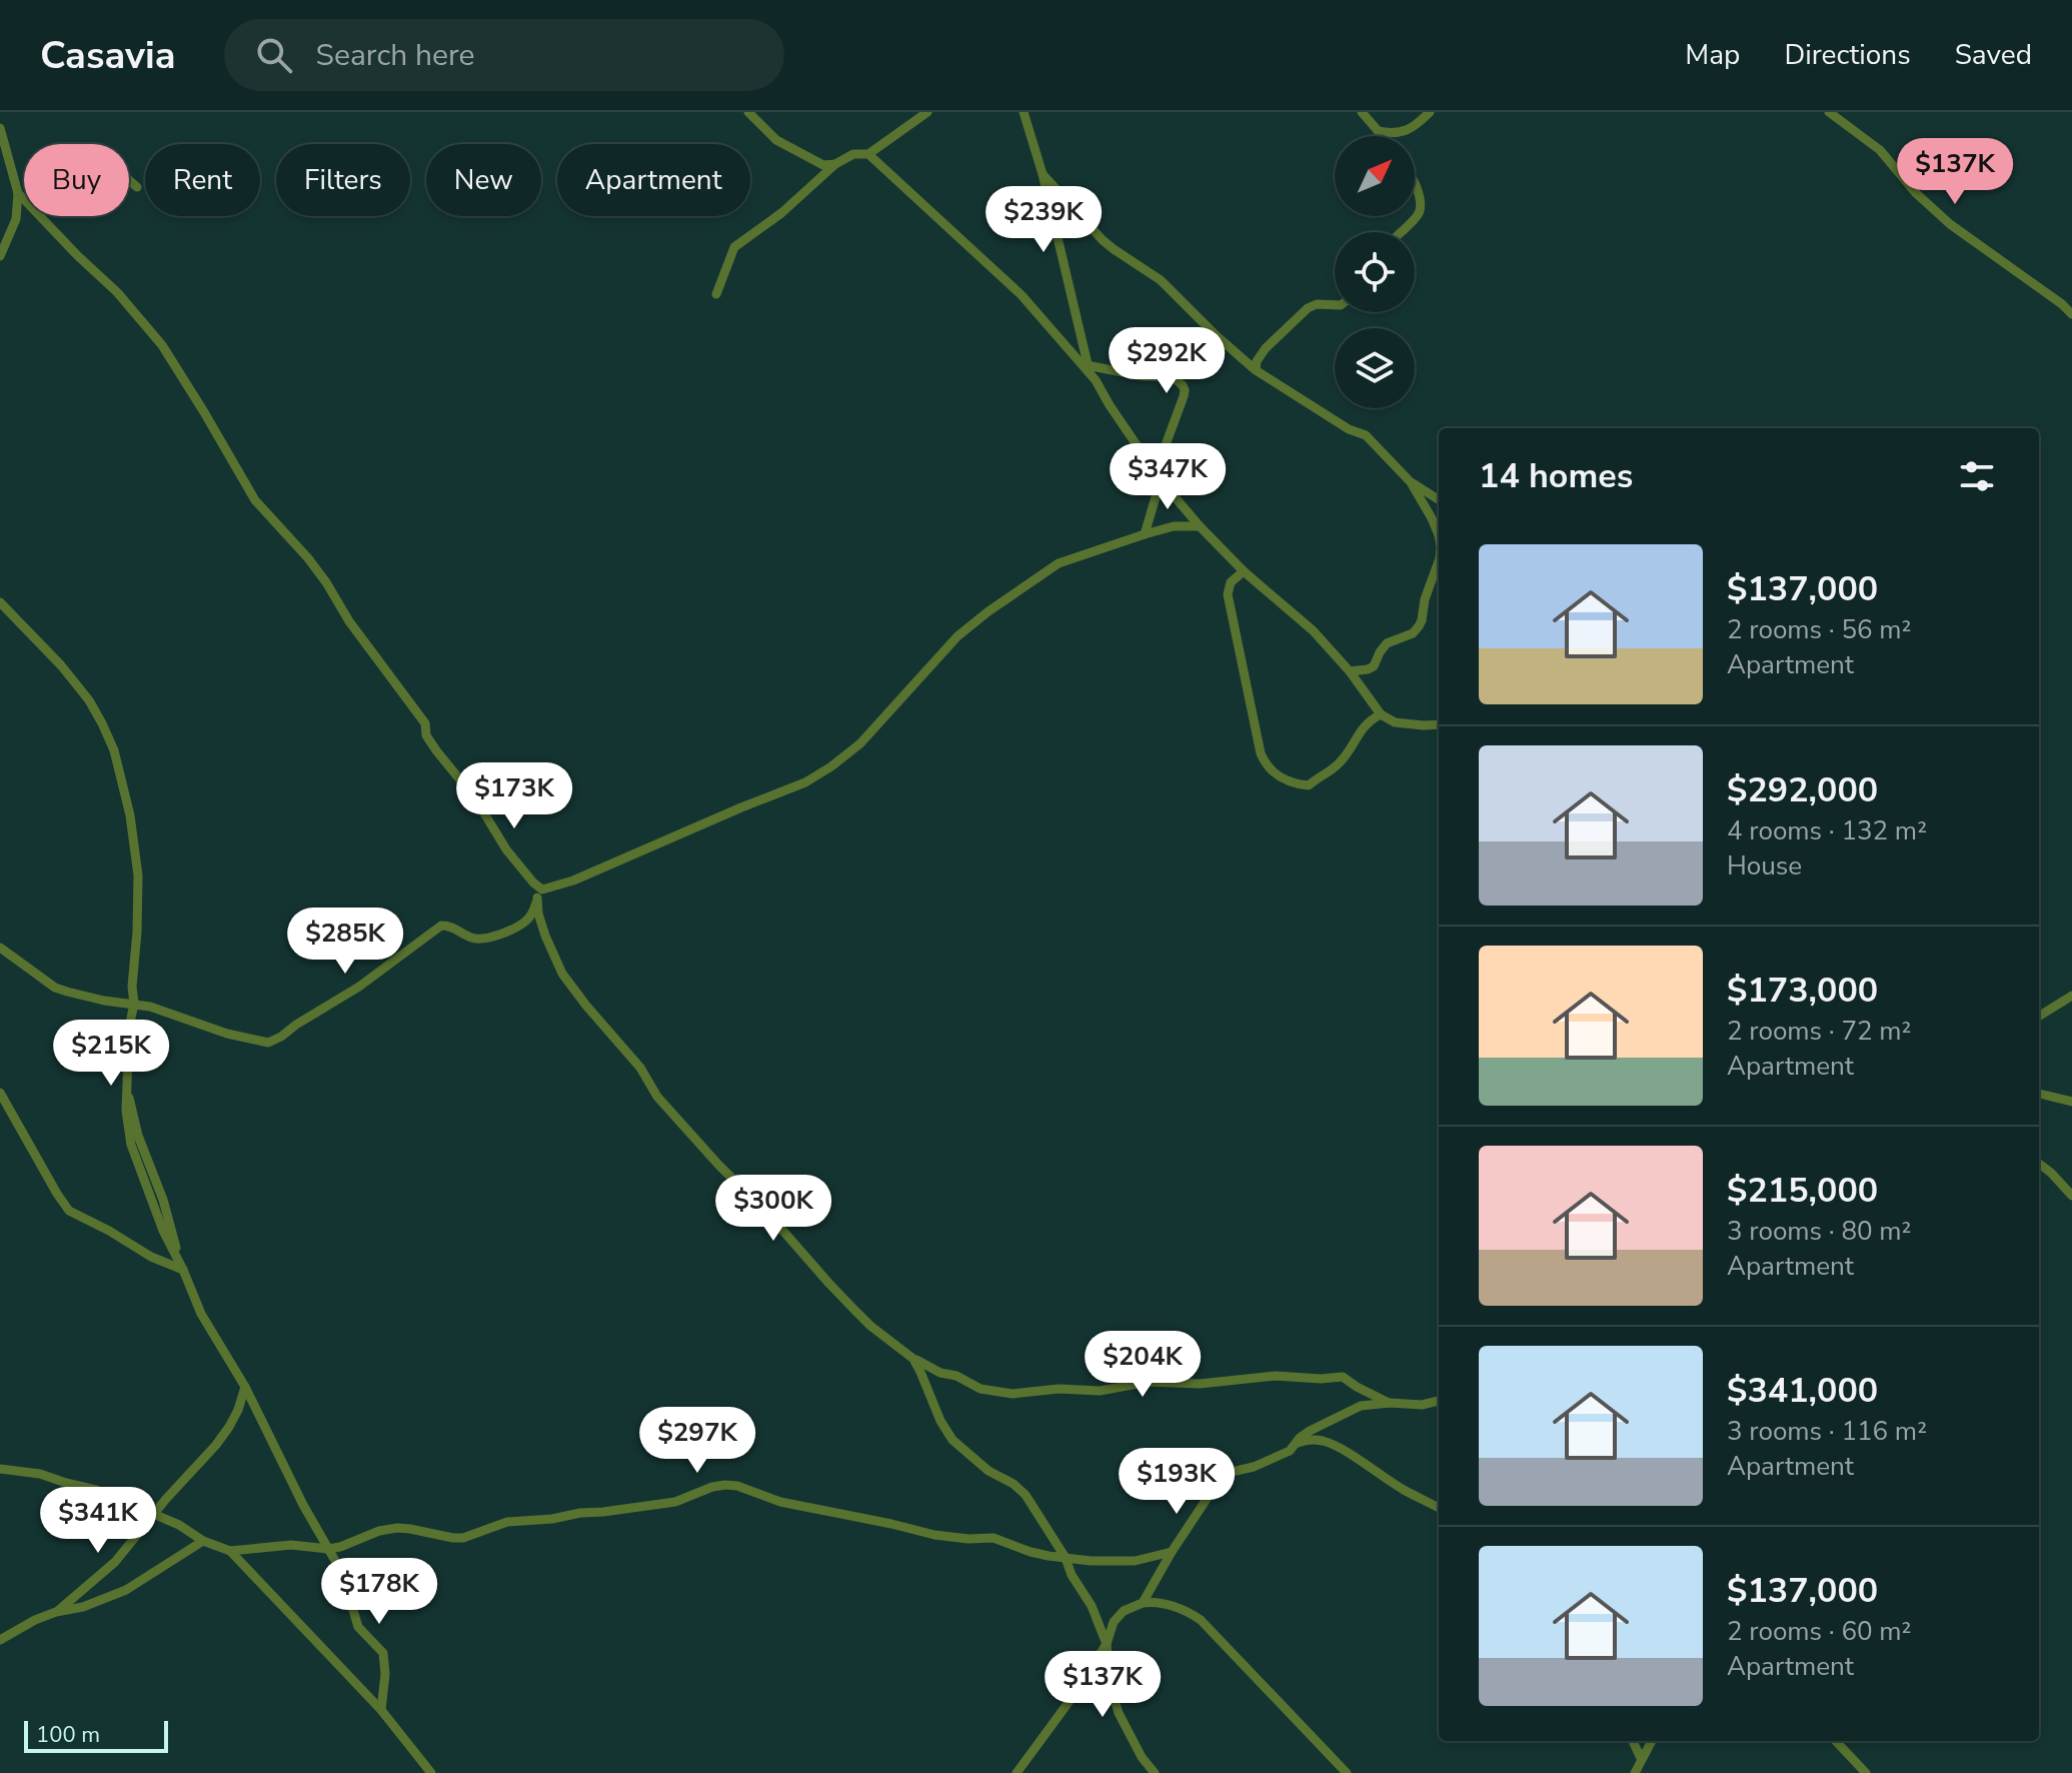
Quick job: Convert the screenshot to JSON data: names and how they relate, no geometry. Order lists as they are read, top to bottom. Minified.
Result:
{"scale_bar":"100 m","north":"top right","page":{"header":"Casavia","search":"Search here","nav":["Map","Directions","Saved"],"price":["$137K","$239K","$292K","$347K","$173K","$285K","$215K","$300K","$204K","$297K","$193K","$341K","$178K","$137K"],"chip":["Buy","Rent","Filters","New","Apartment"],"heading":"14 homes","list":[{"name":"$137,000","note":"2 rooms · 56 m² · Apartment"},{"name":"$292,000","note":"4 rooms · 132 m² · House"},{"name":"$173,000","note":"2 rooms · 72 m² · Apartment"},{"name":"$215,000","note":"3 rooms · 80 m² · Apartment"},{"name":"$341,000","note":"3 rooms · 116 m² · Apartment"},{"name":"$137,000","note":"2 rooms · 60 m² · Apartment"}],"scale":"100 m"}}
